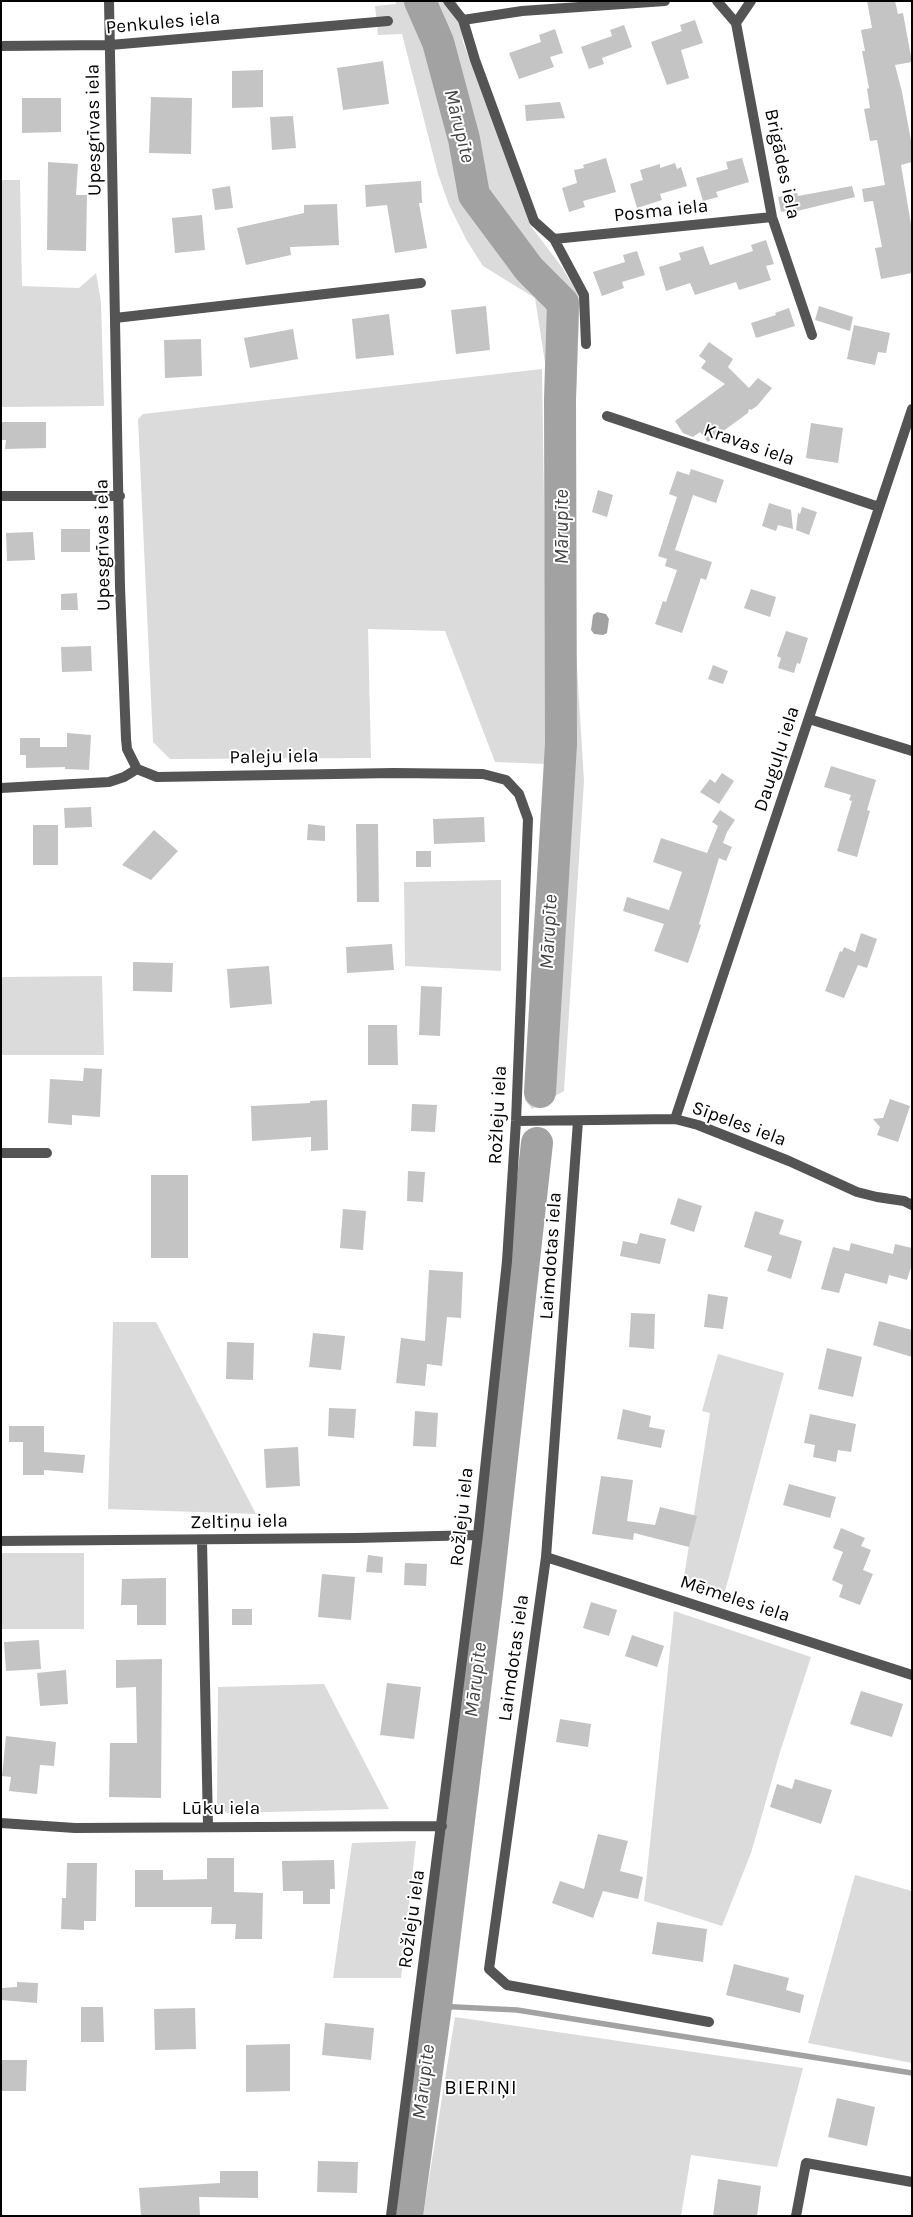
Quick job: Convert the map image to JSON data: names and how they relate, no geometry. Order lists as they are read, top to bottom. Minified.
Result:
{"streets":{"street":["Penkules iela","Upesgrīvas iela","Brigādes iela","Posma iela","Kravas iela","Paleju iela","Dauguļu iela","Rožleju iela","Sīpeles iela","Laimdotas iela","Zeltiņu iela","Mēmeles iela","Lūku iela"]},"crossings":[["Penkules iela","Upesgrīvas iela"],["Upesgrīvas iela","Paleju iela"],["Brigādes iela","Posma iela"],["Kravas iela","Dauguļu iela"],["Paleju iela","Rožleju iela"],["Dauguļu iela","Sīpeles iela"],["Rožleju iela","Sīpeles iela"],["Rožleju iela","Zeltiņu iela"],["Rožleju iela","Lūku iela"],["Sīpeles iela","Laimdotas iela"],["Laimdotas iela","Mēmeles iela"]],"districts":["BIERIŅI"],"water":["Mārupīte"]}
